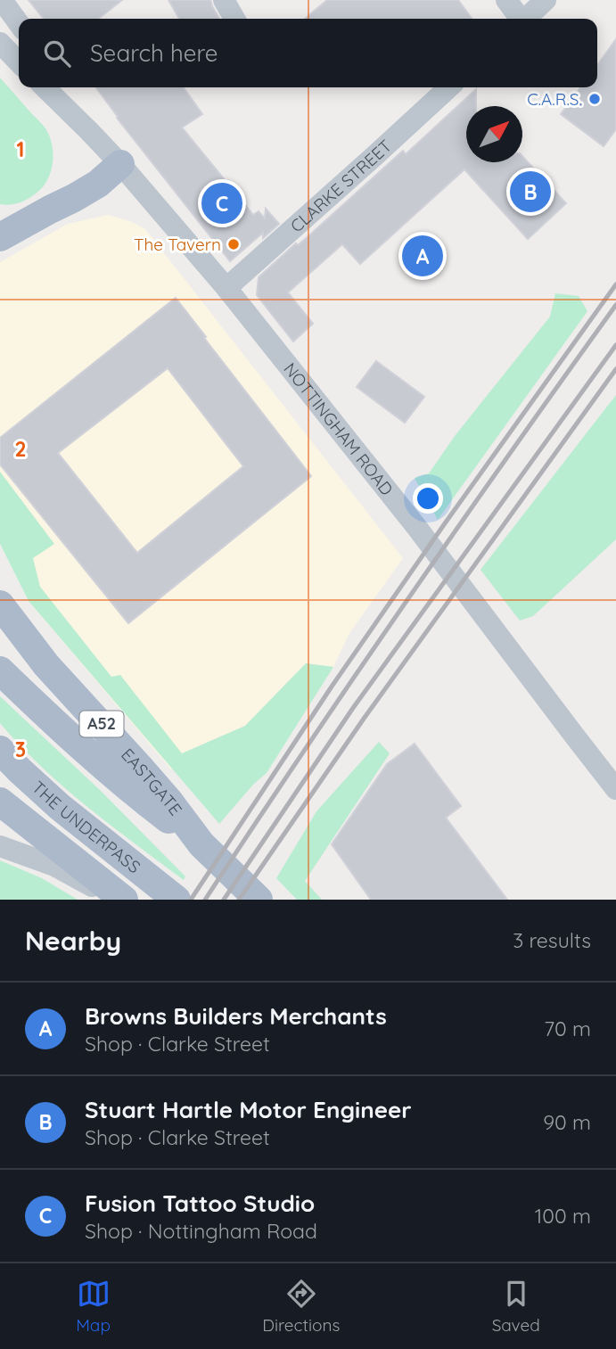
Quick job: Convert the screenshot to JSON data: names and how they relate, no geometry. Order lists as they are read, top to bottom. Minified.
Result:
{"streets":{"main road":["A52","EASTGATE","THE UNDERPASS"],"street":["CLARKE STREET","NOTTINGHAM ROAD"]},"crossings":[["CLARKE STREET","NOTTINGHAM ROAD"]],"places":["C.A.R.S.","The Tavern"],"north":"top right","page":{"search":"Search here","pins":["B","C","A"],"heading":["Nearby","3 results"],"list":[{"mark":"A","name":"Browns Builders Merchants","note":"Shop · Clarke Street","value":"70 m"},{"mark":"B","name":"Stuart Hartle Motor Engineer","note":"Shop · Clarke Street","value":"90 m"},{"mark":"C","name":"Fusion Tattoo Studio","note":"Shop · Nottingham Road","value":"100 m"}],"nav":["Map","Directions","Saved"]},"grid":{"rows":["1","2","3"]}}
